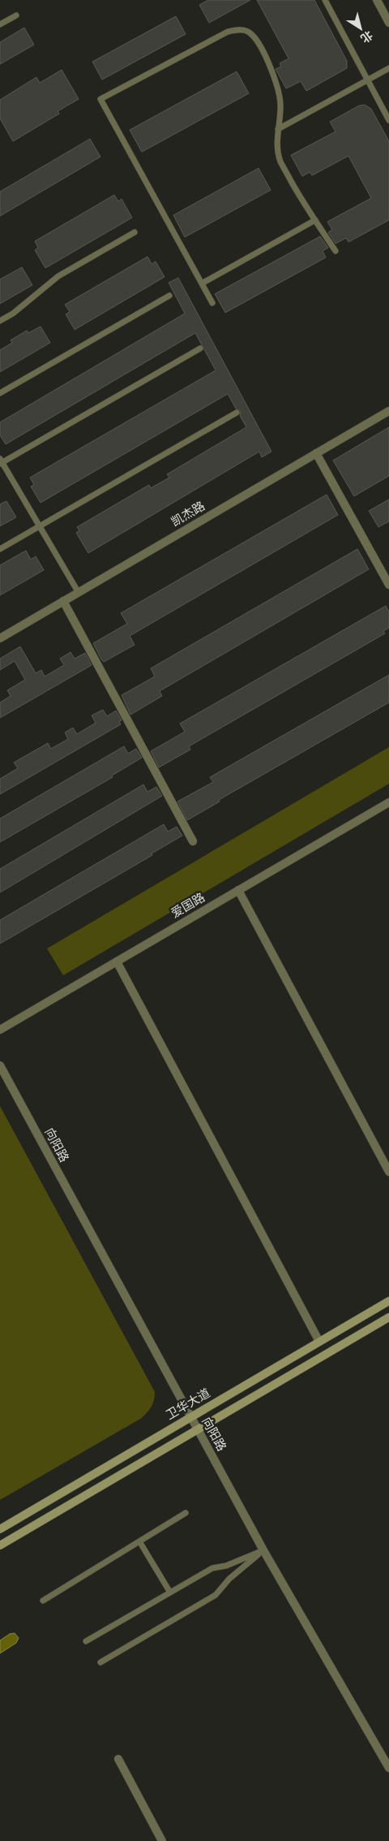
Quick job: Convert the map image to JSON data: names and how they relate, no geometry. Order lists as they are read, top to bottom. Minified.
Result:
{"streets":{"main road":["卫华大道"],"street":["凯杰路","爱国路","向阳路"]},"crossings":[["向阳路","卫华大道"]],"north":"bottom right"}
